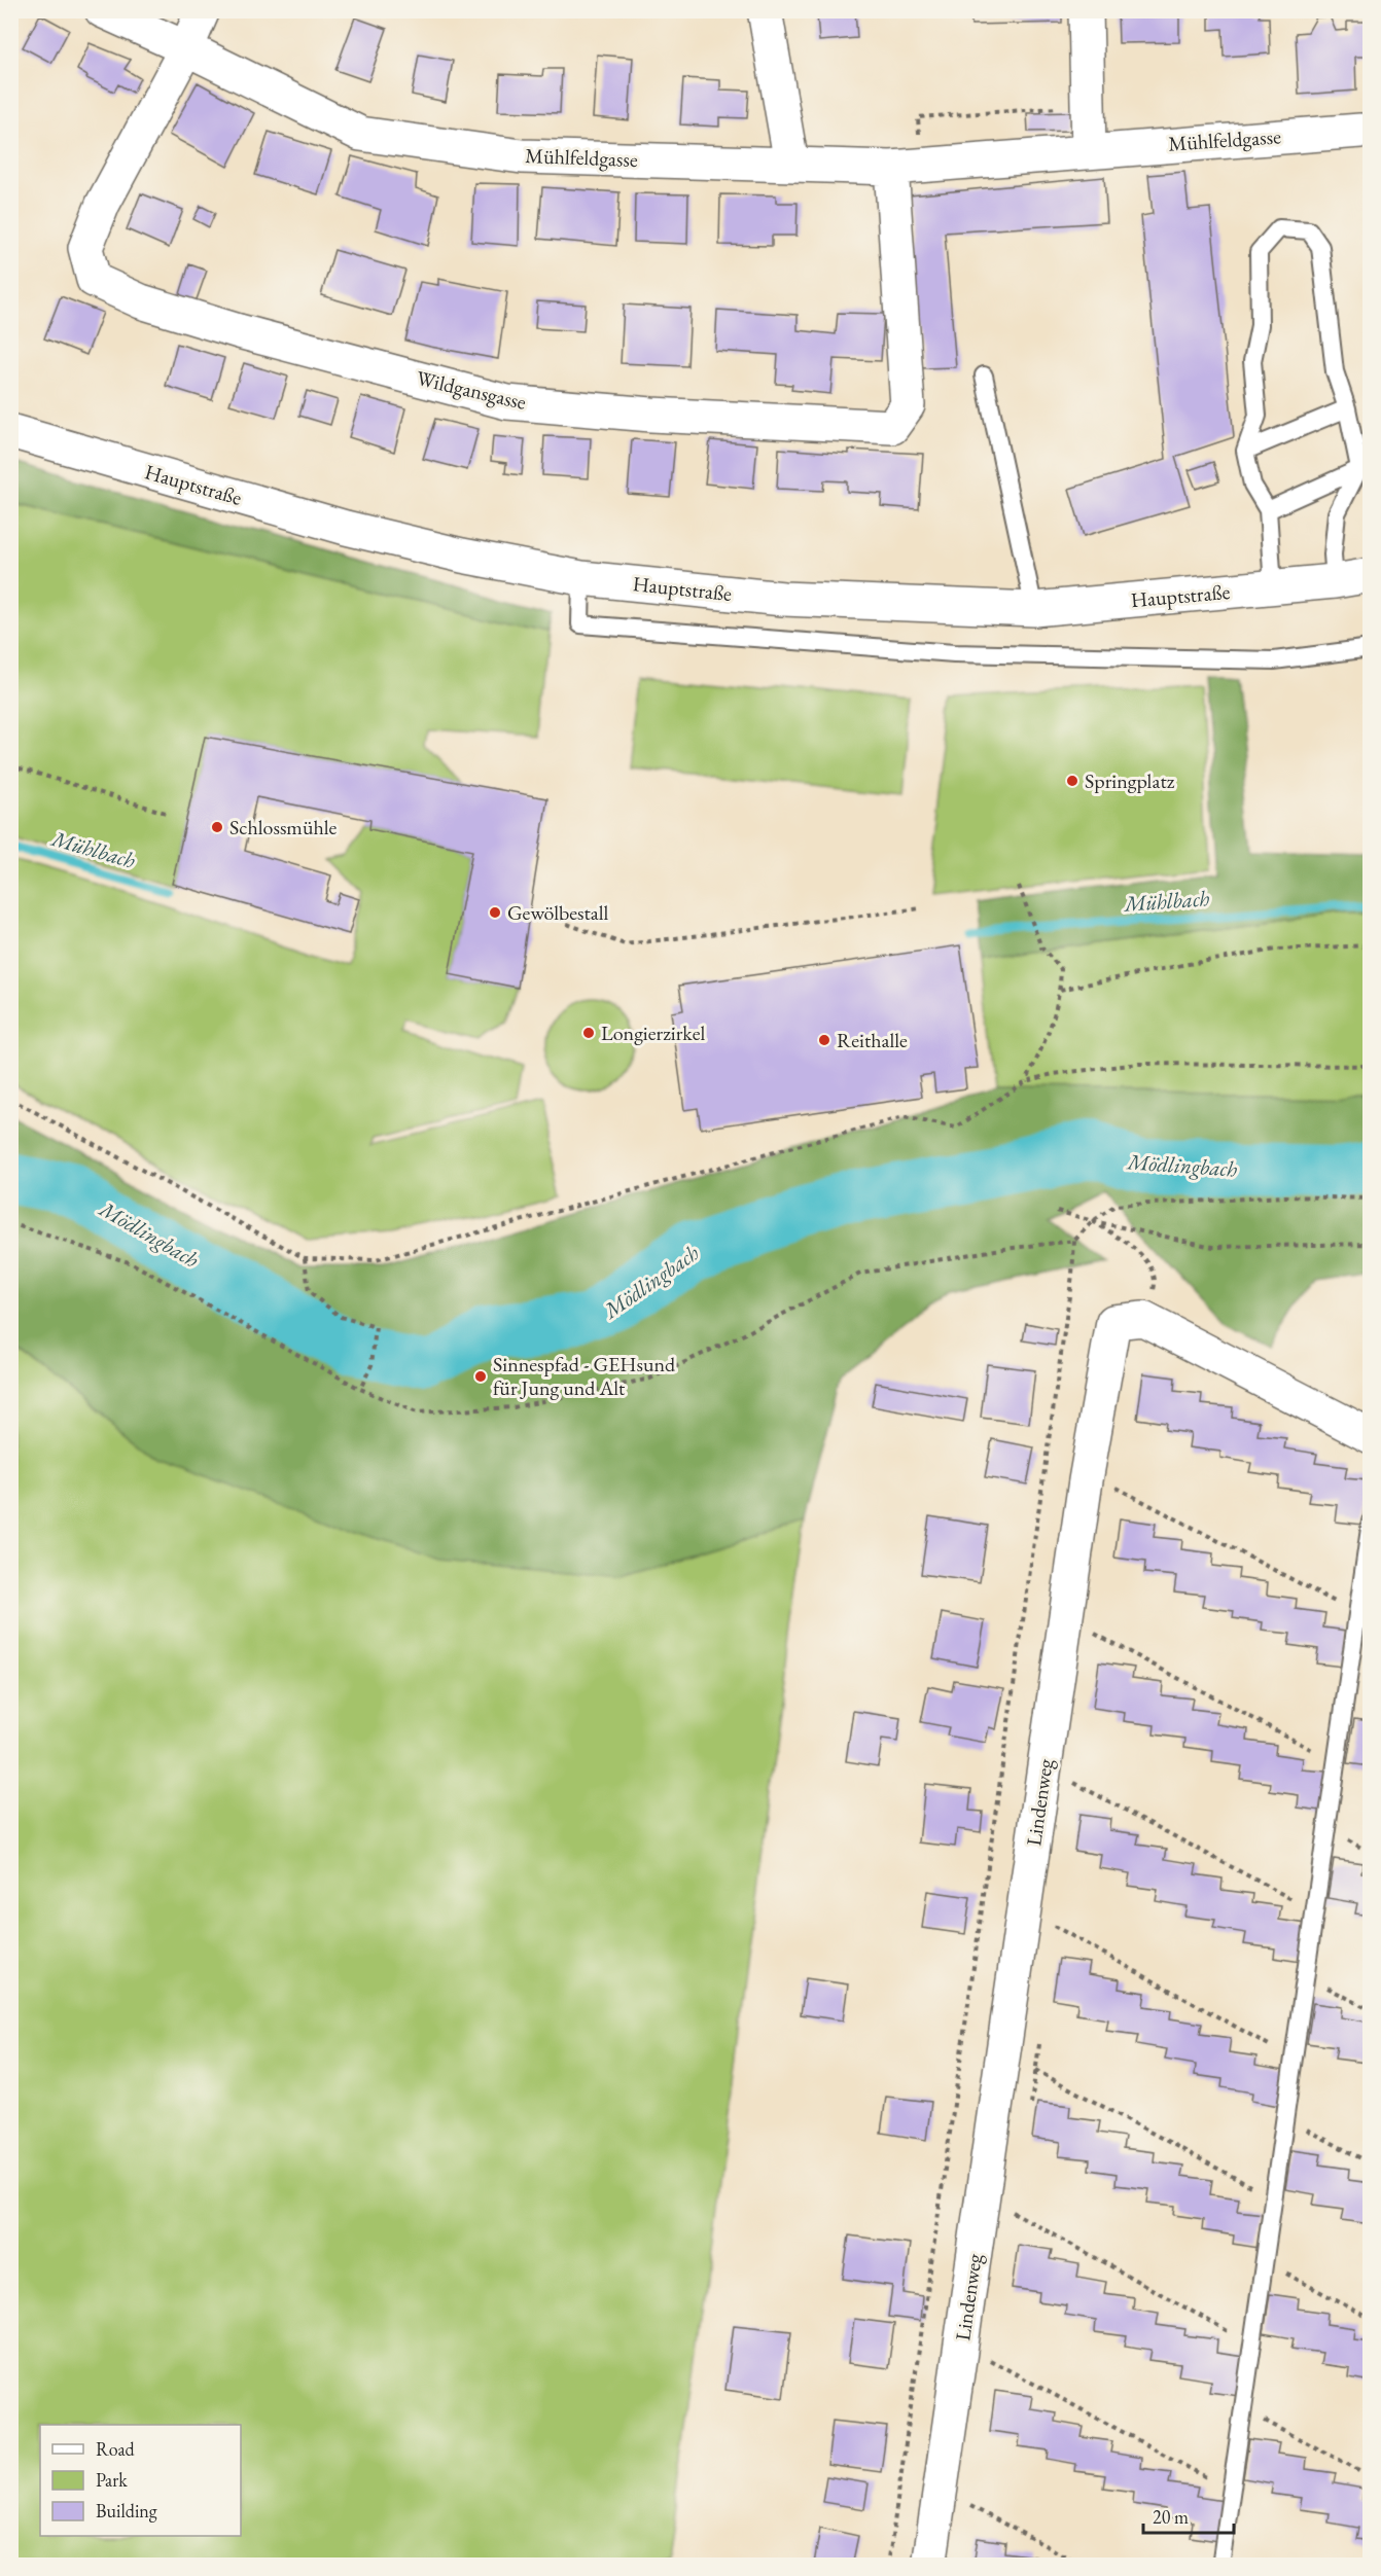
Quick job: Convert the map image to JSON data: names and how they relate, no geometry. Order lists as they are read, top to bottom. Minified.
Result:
{"streets":{"street":["Mühlfeldgasse","Wildgansgasse","Hauptstraße","Lindenweg"]},"crossings":[["Mühlfeldgasse","Wildgansgasse"]],"water":["Mühlbach","Mödlingbach"],"places":["Springplatz","Schlossmühle","Gewölbestall","Longierzirkel","Reithalle","Sinnespfad - GEHsund für Jung und Alt"],"legend":["Road","Park","Building"],"scale_bar":"20 m"}
